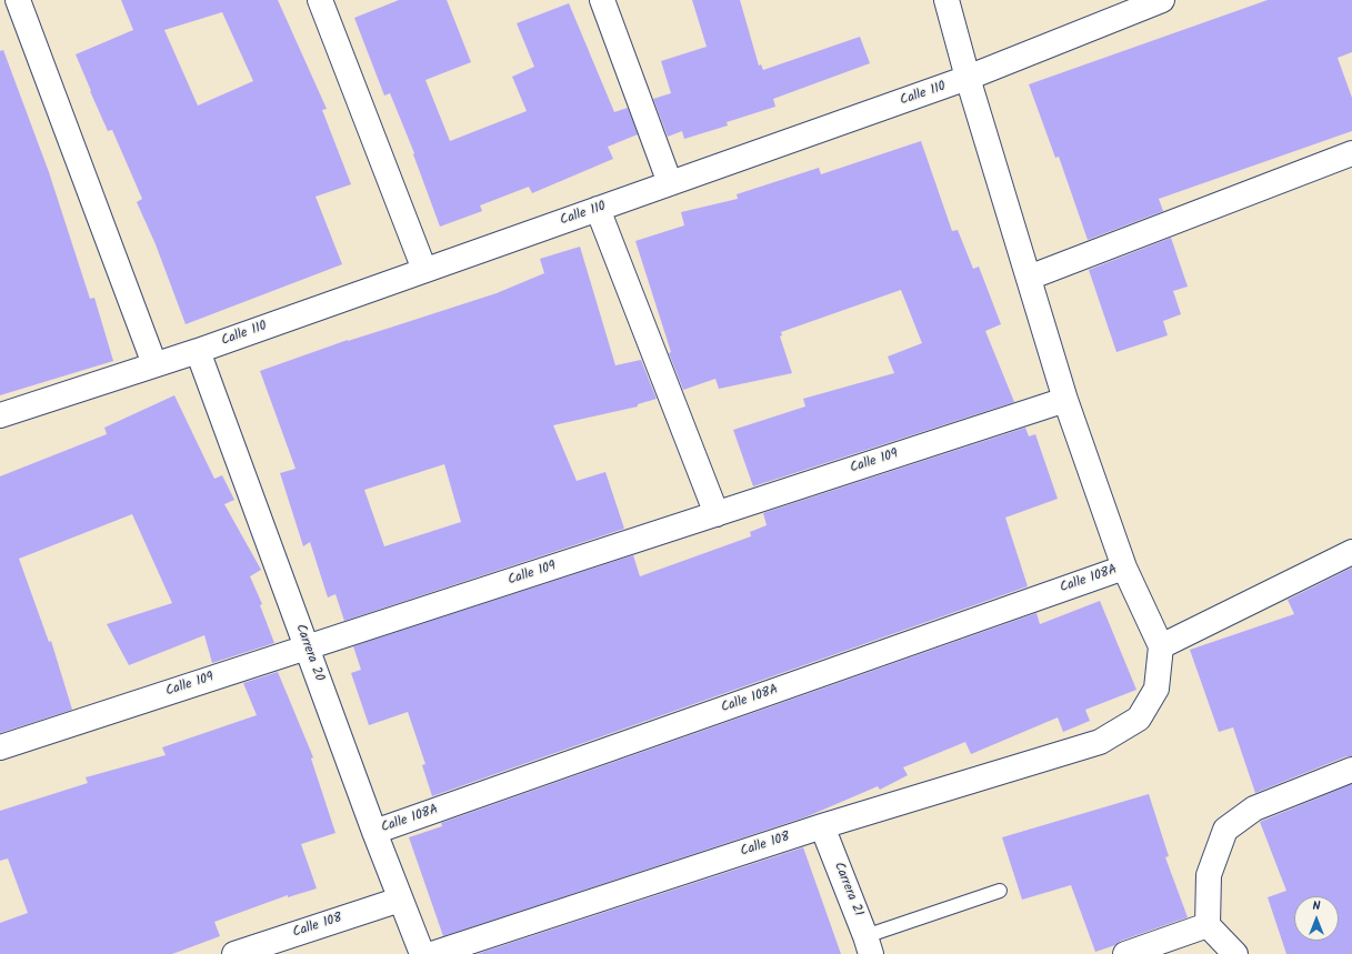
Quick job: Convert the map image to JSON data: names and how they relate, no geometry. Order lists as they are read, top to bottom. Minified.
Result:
{"streets":{"street":["Calle 110","Calle 109","Calle 108A","Carrera 20","Calle 108","Carrera 21"]},"crossings":[["Calle 110","Carrera 20"],["Calle 109","Carrera 20"],["Calle 108A","Carrera 20"],["Carrera 20","Calle 108"],["Calle 108","Carrera 21"]],"north":"top"}
